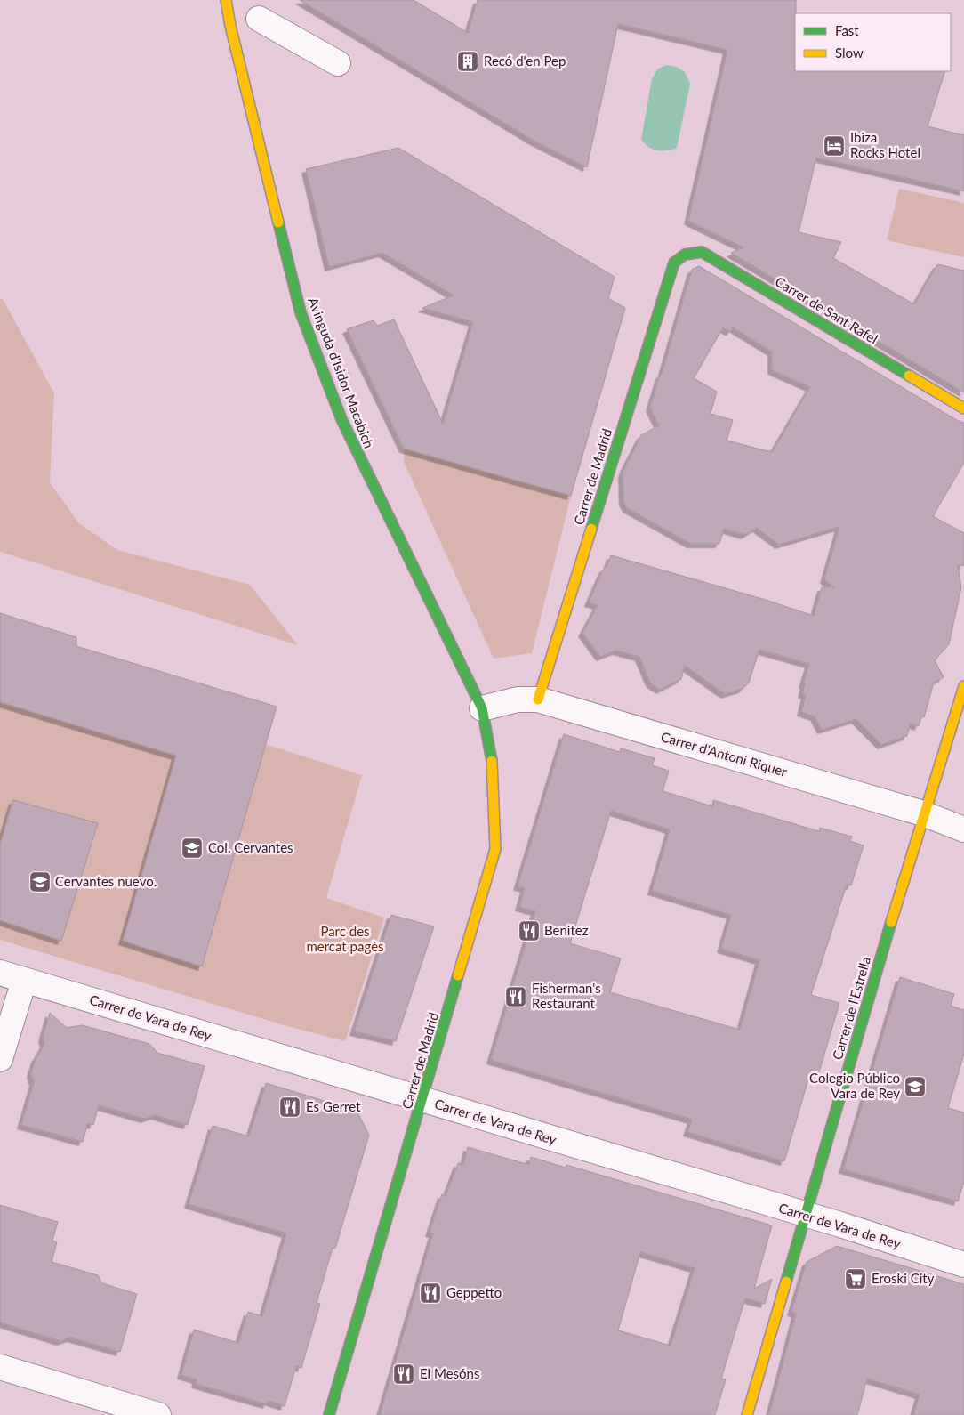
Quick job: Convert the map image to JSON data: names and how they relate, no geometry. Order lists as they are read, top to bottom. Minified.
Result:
{"streets":{"street":["Carrer de Sant Rafel","Avinguda d'Isidor Macabich","Carrer de Madrid","Carrer d'Antoni Riquer","Carrer de l'Estrella","Carrer de Vara de Rey"]},"crossings":[["Carrer de Sant Rafel","Carrer de Madrid"],["Avinguda d'Isidor Macabich","Carrer de Madrid"],["Avinguda d'Isidor Macabich","Carrer d'Antoni Riquer"],["Carrer de Madrid","Carrer d'Antoni Riquer"],["Carrer de Madrid","Carrer de Vara de Rey"],["Carrer d'Antoni Riquer","Carrer de l'Estrella"],["Carrer de l'Estrella","Carrer de Vara de Rey"]],"parks":["Parc des mercat pagès"],"places":{"building":["Recó d'en Pep"],"hotel":["Ibiza Rocks Hotel"],"school or university":["Col. Cervantes","Cervantes nuevo.","Colegio Público Vara de Rey"],"restaurant":["Benitez","Fisherman's Restaurant","Es Gerret","Geppetto","El Mesóns"],"supermarket":["Eroski City"]},"legend":["Fast","Slow"]}
